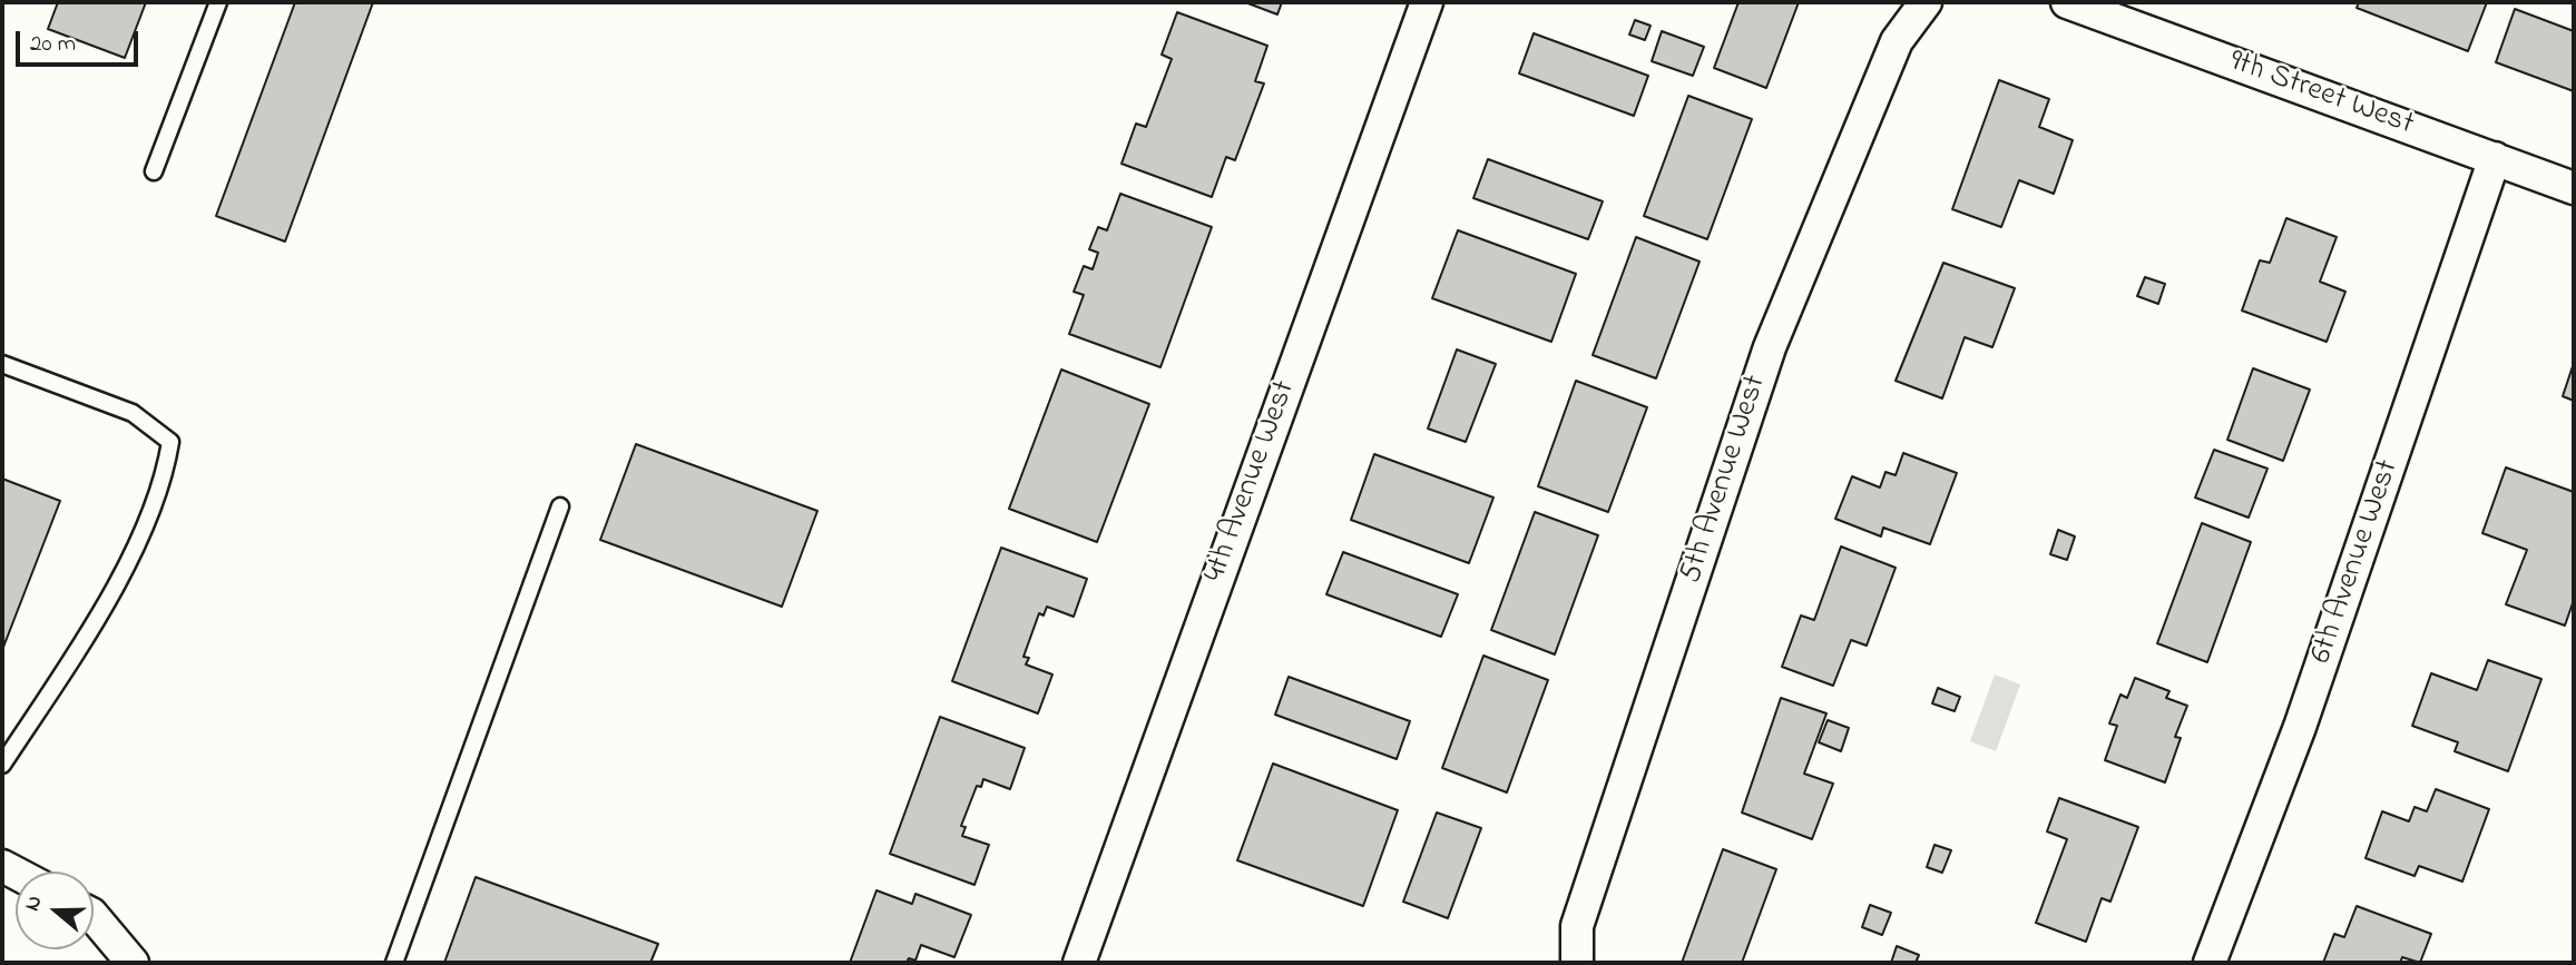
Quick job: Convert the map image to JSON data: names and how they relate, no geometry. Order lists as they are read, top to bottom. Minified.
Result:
{"streets":{"street":["9th Street West","5th Avenue West","4th Avenue West","6th Avenue West"]},"crossings":[["9th Street West","6th Avenue West"]],"scale_bar":"20 m","north":"left"}
